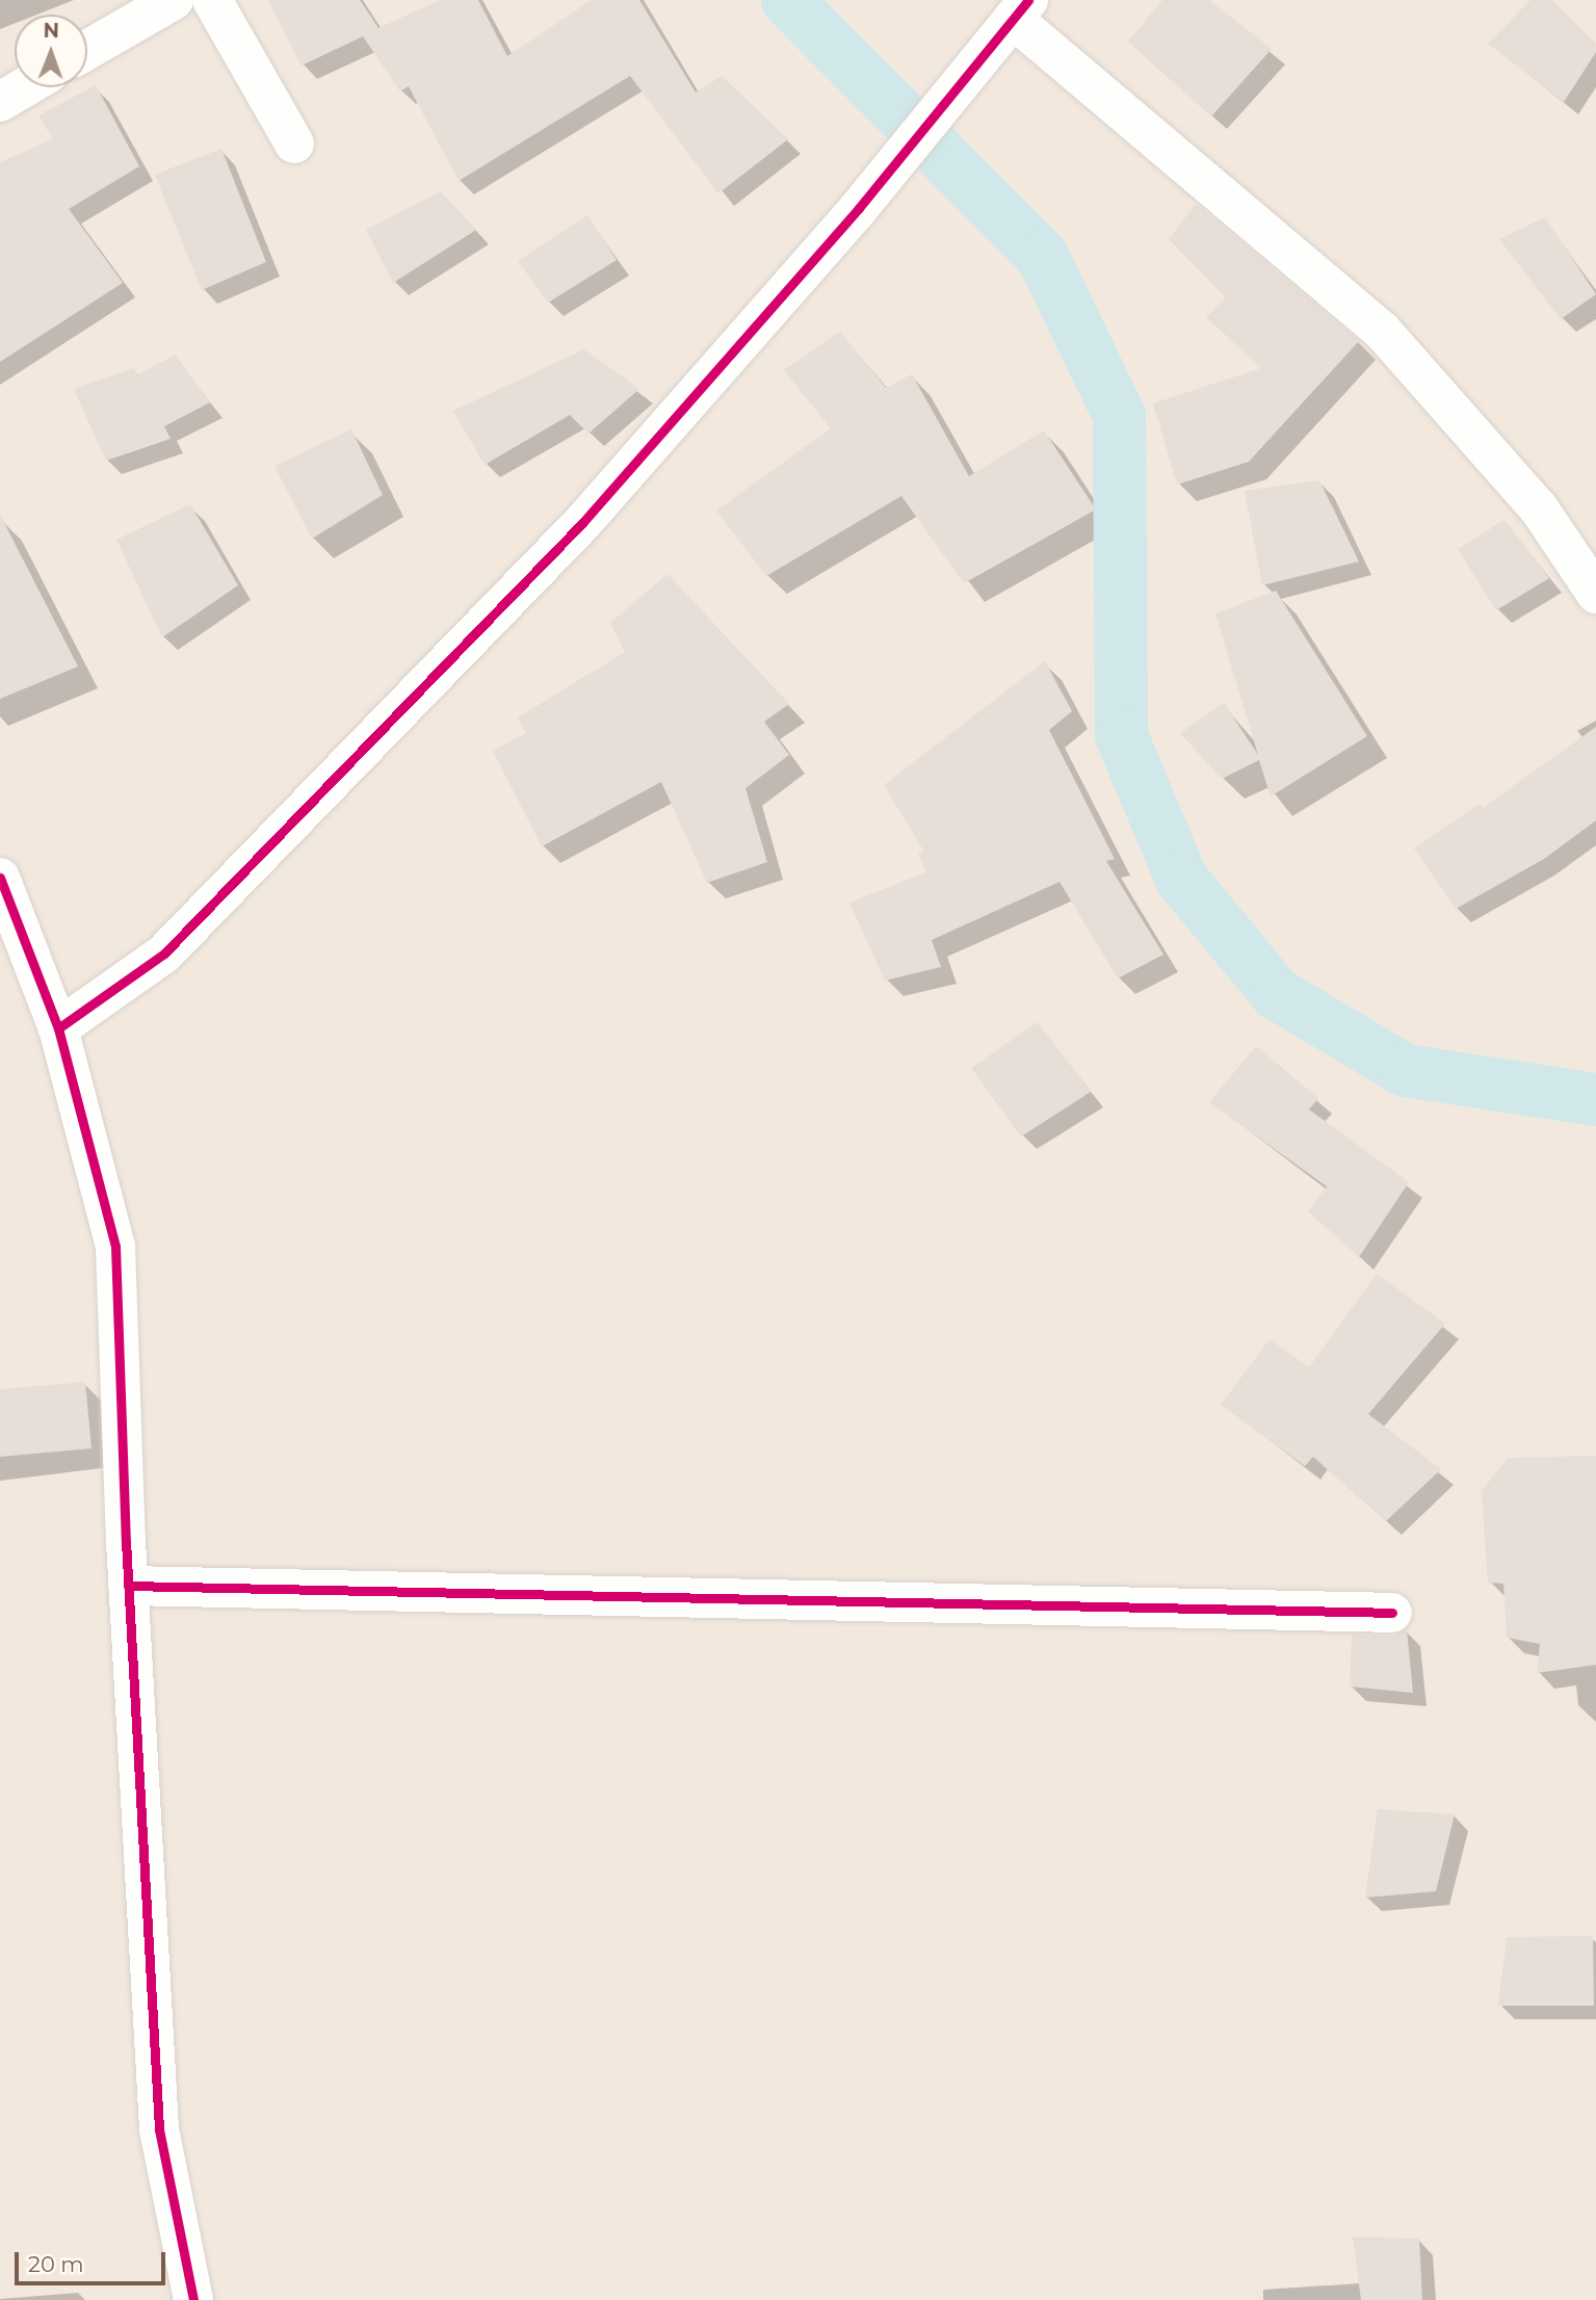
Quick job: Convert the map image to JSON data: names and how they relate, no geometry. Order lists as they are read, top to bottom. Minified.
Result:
{"scale_bar":"20 m","north":"top"}
